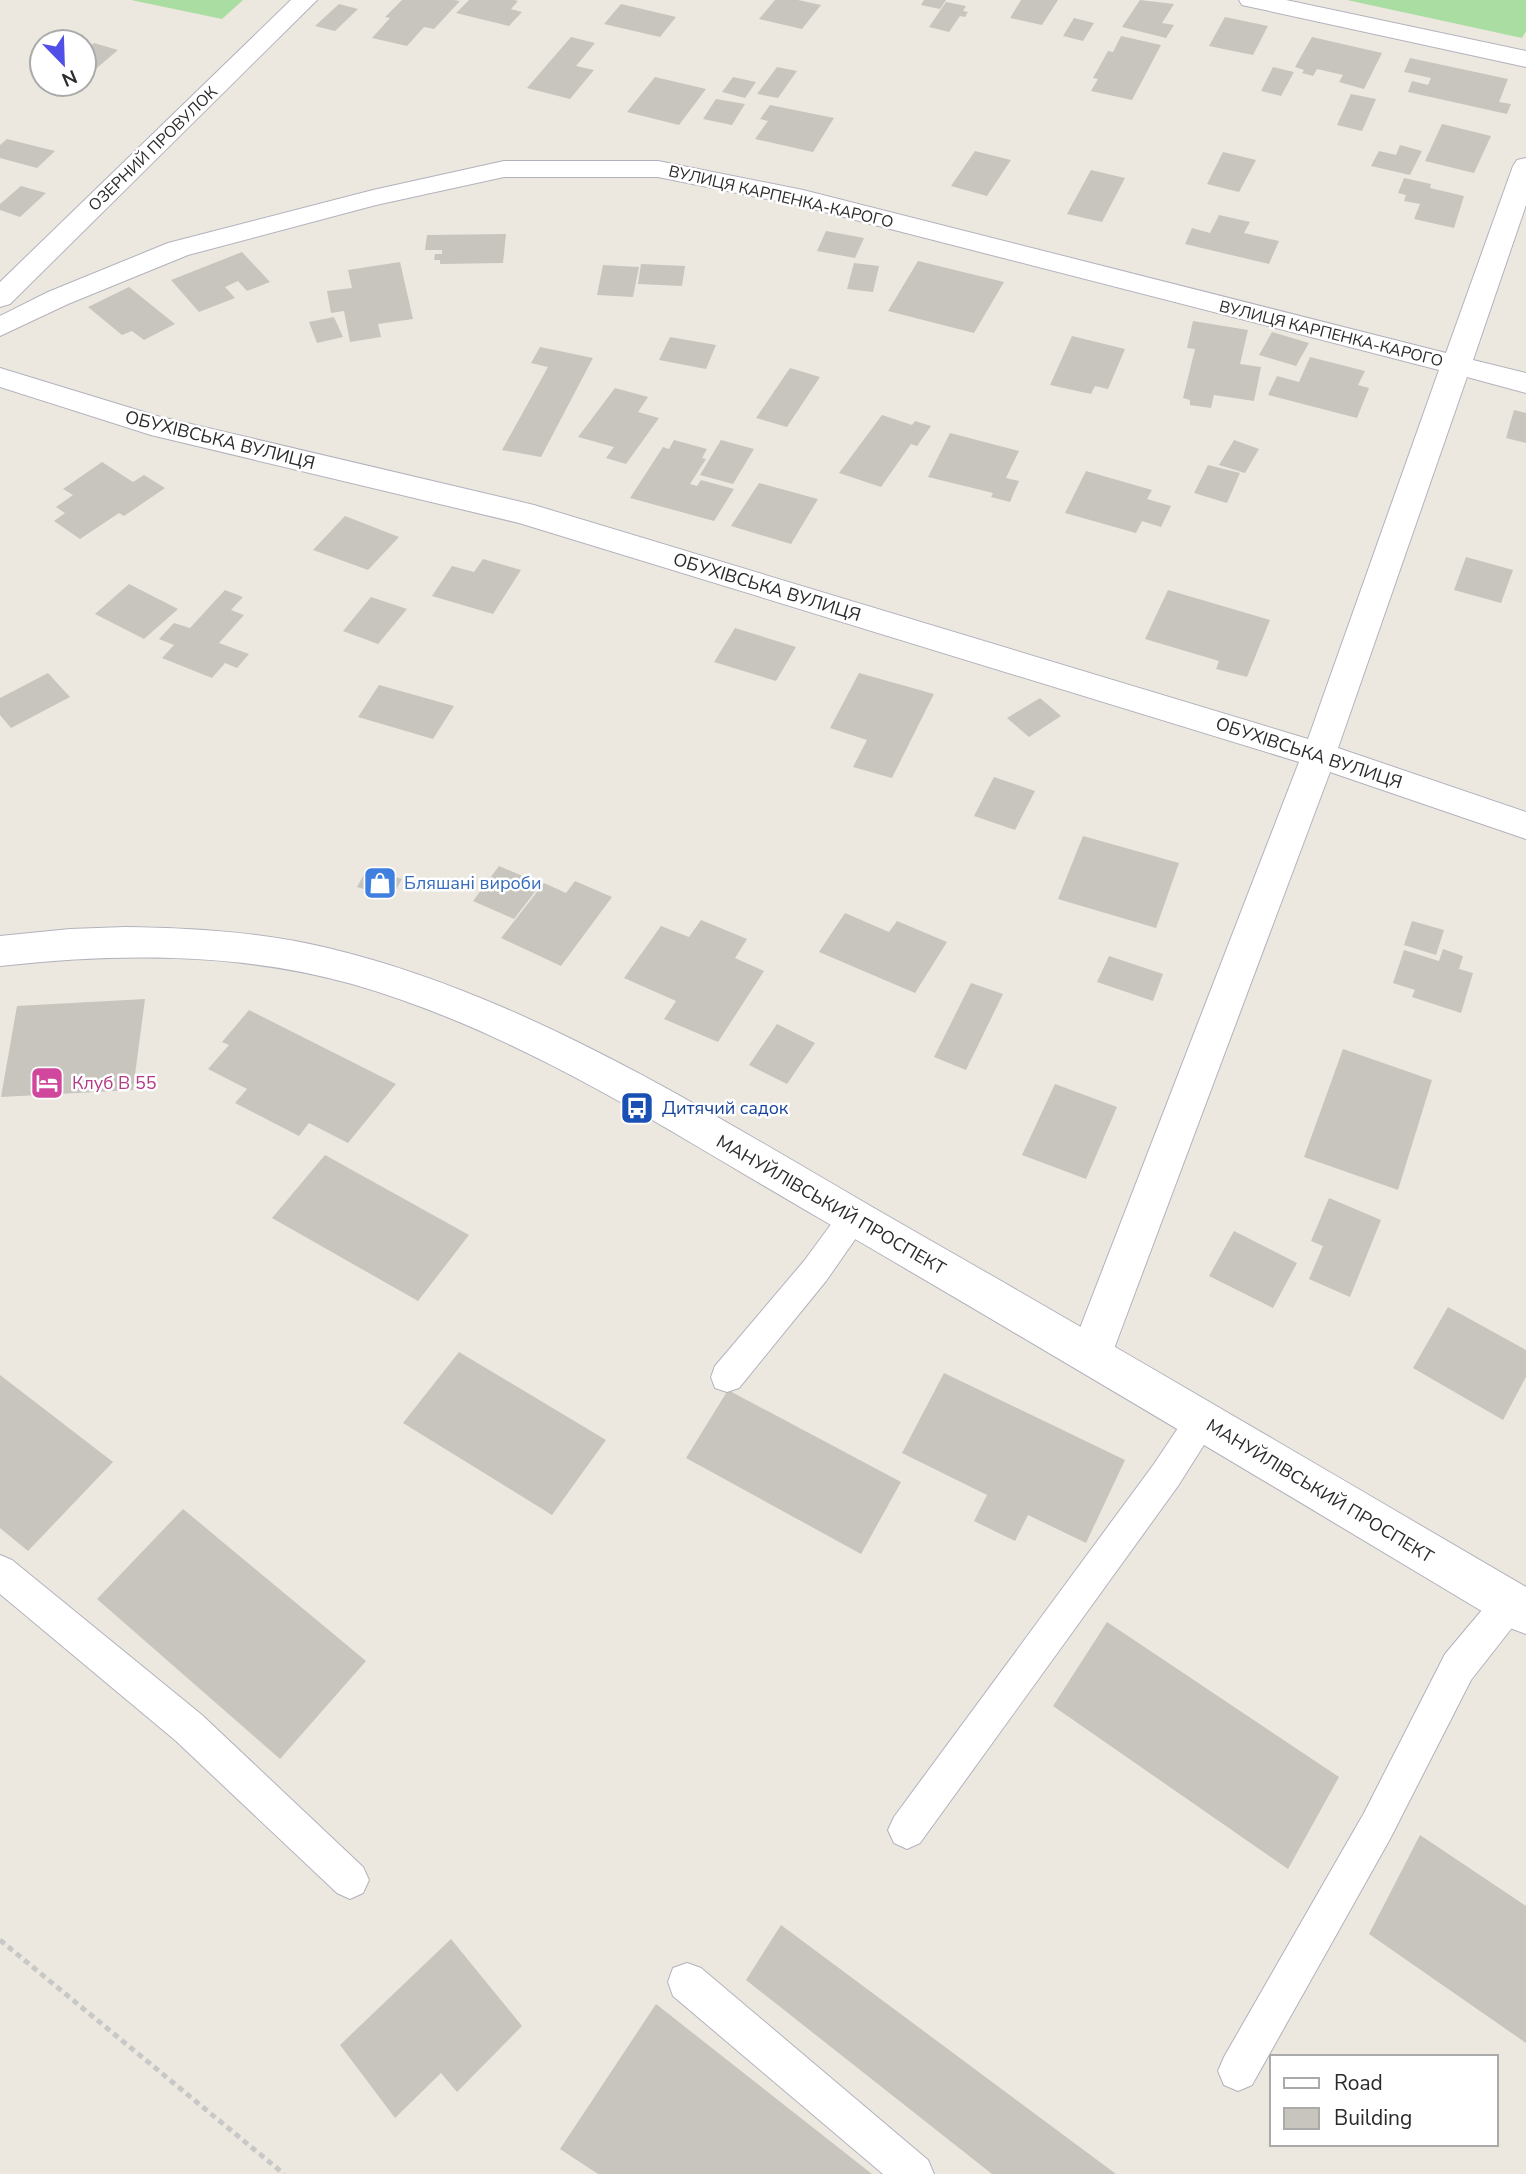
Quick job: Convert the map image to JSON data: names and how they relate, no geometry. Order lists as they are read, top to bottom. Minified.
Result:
{"streets":{"street":["ОЗЕРНИЙ ПРОВУЛОК","ВУЛИЦЯ КАРПЕНКА-КАРОГО","ОБУХІВСЬКА ВУЛИЦЯ","МАНУЙЛІВСЬКИЙ ПРОСПЕКТ"]},"places":{"shop":["Бляшані вироби"],"hotel":["Клуб В 55"],"bus stop":["Дитячий садок"]},"legend":["Road","Building"],"north":"bottom right"}
